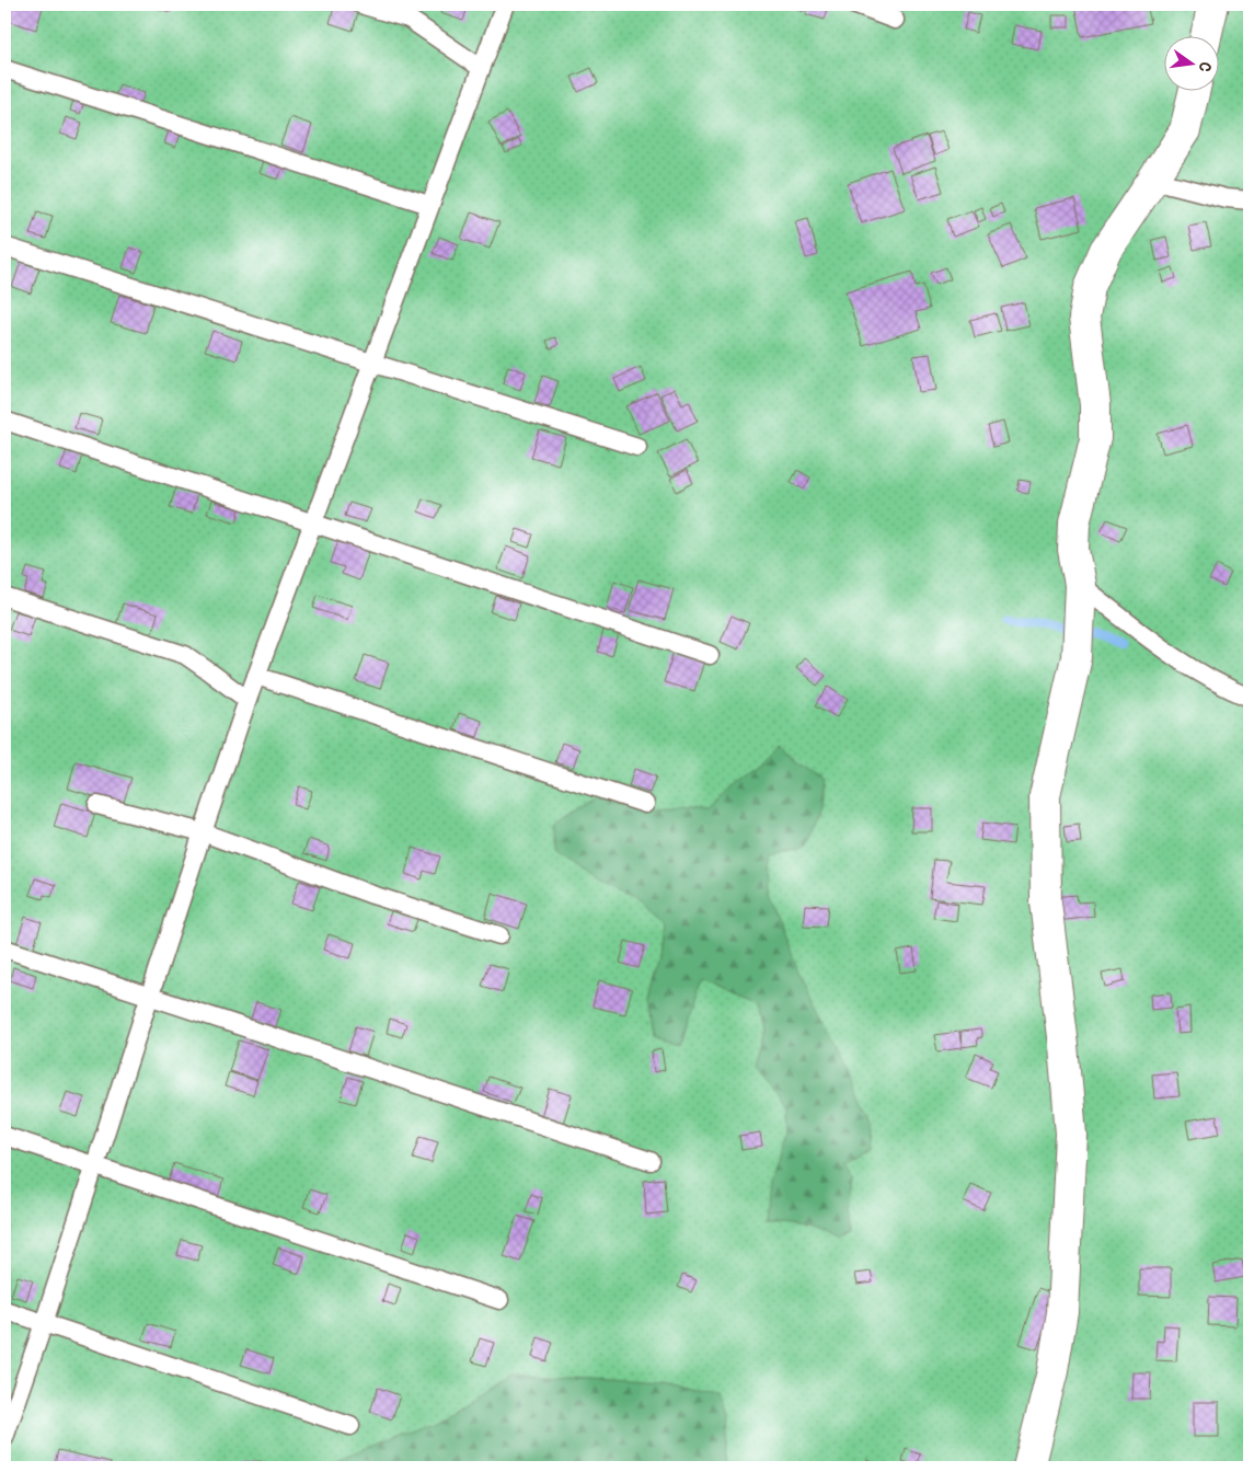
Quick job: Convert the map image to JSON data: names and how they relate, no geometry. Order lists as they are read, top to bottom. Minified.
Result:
{"north":"right"}
